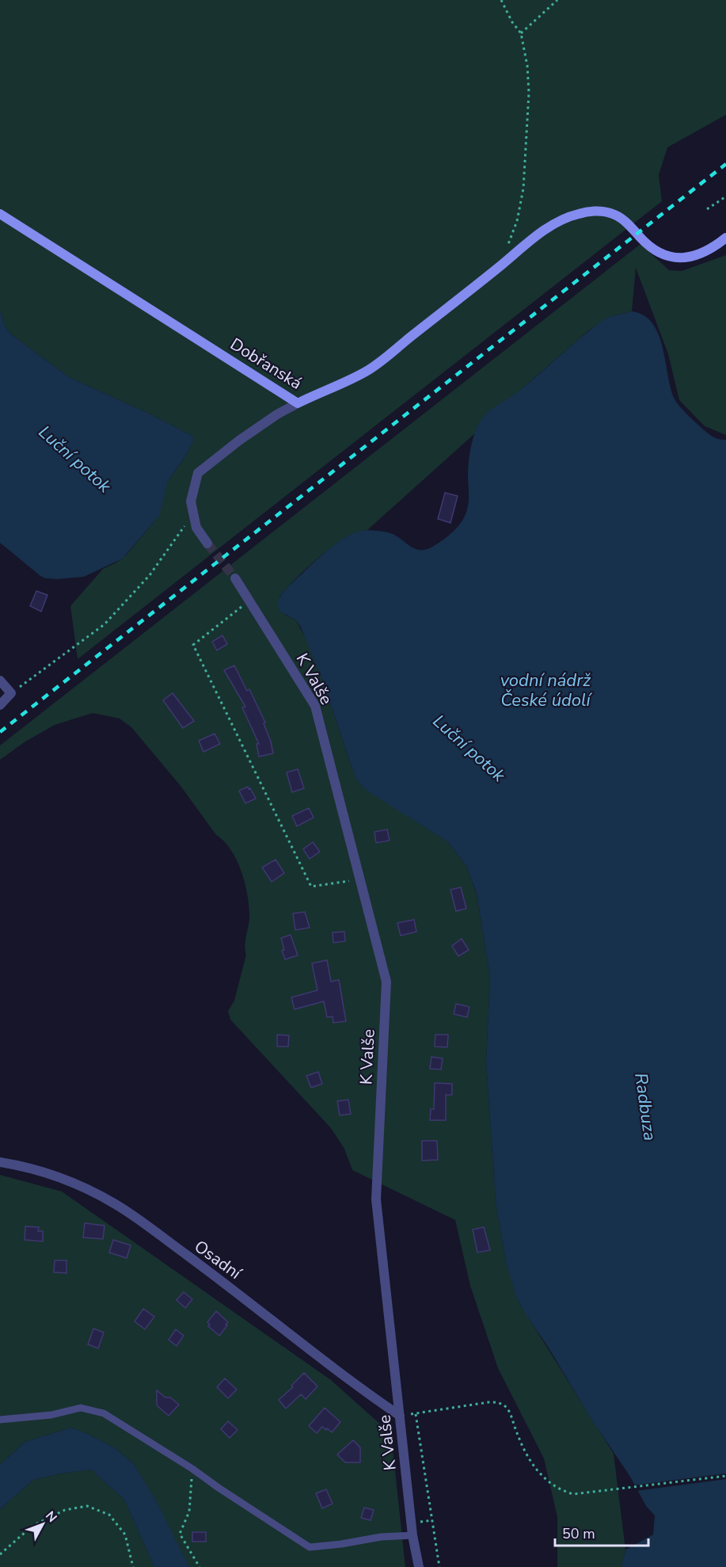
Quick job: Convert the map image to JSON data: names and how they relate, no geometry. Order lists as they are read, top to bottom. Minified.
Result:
{"streets":{"street":["Dobřanská","K Valše","Osadní"]},"crossings":[["K Valše","Osadní"]],"water":["Luční potok","vodní nádrž České údolí","Radbuza"],"scale_bar":"50 m","north":"top right"}
